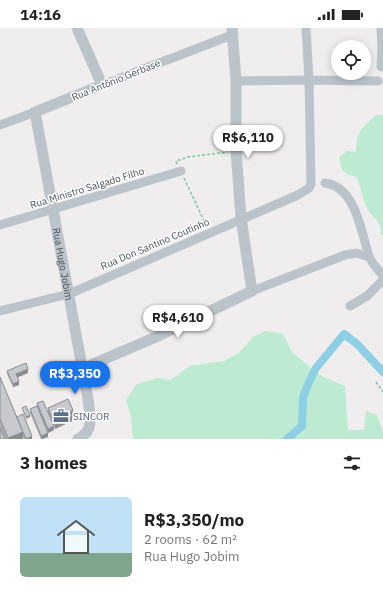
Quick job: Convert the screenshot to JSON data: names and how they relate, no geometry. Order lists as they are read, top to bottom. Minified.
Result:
{"streets":{"street":["Rua Antônio Gerbase","Rua Ministro Salgado Filho","Rua Don Santino Coutinho","Rua Hugo Jobim"]},"crossings":[["Rua Antônio Gerbase","Rua Hugo Jobim"],["Rua Ministro Salgado Filho","Rua Hugo Jobim"],["Rua Don Santino Coutinho","Rua Hugo Jobim"]],"places":{"office":["SINCOR"]},"page":{"status":"14:16","price":["R$6,110","R$4,610","R$3,350"],"heading":"3 homes","list":[{"name":"R$3,350/mo","note":"2 rooms · 62 m² · Rua Hugo Jobim"}]}}
